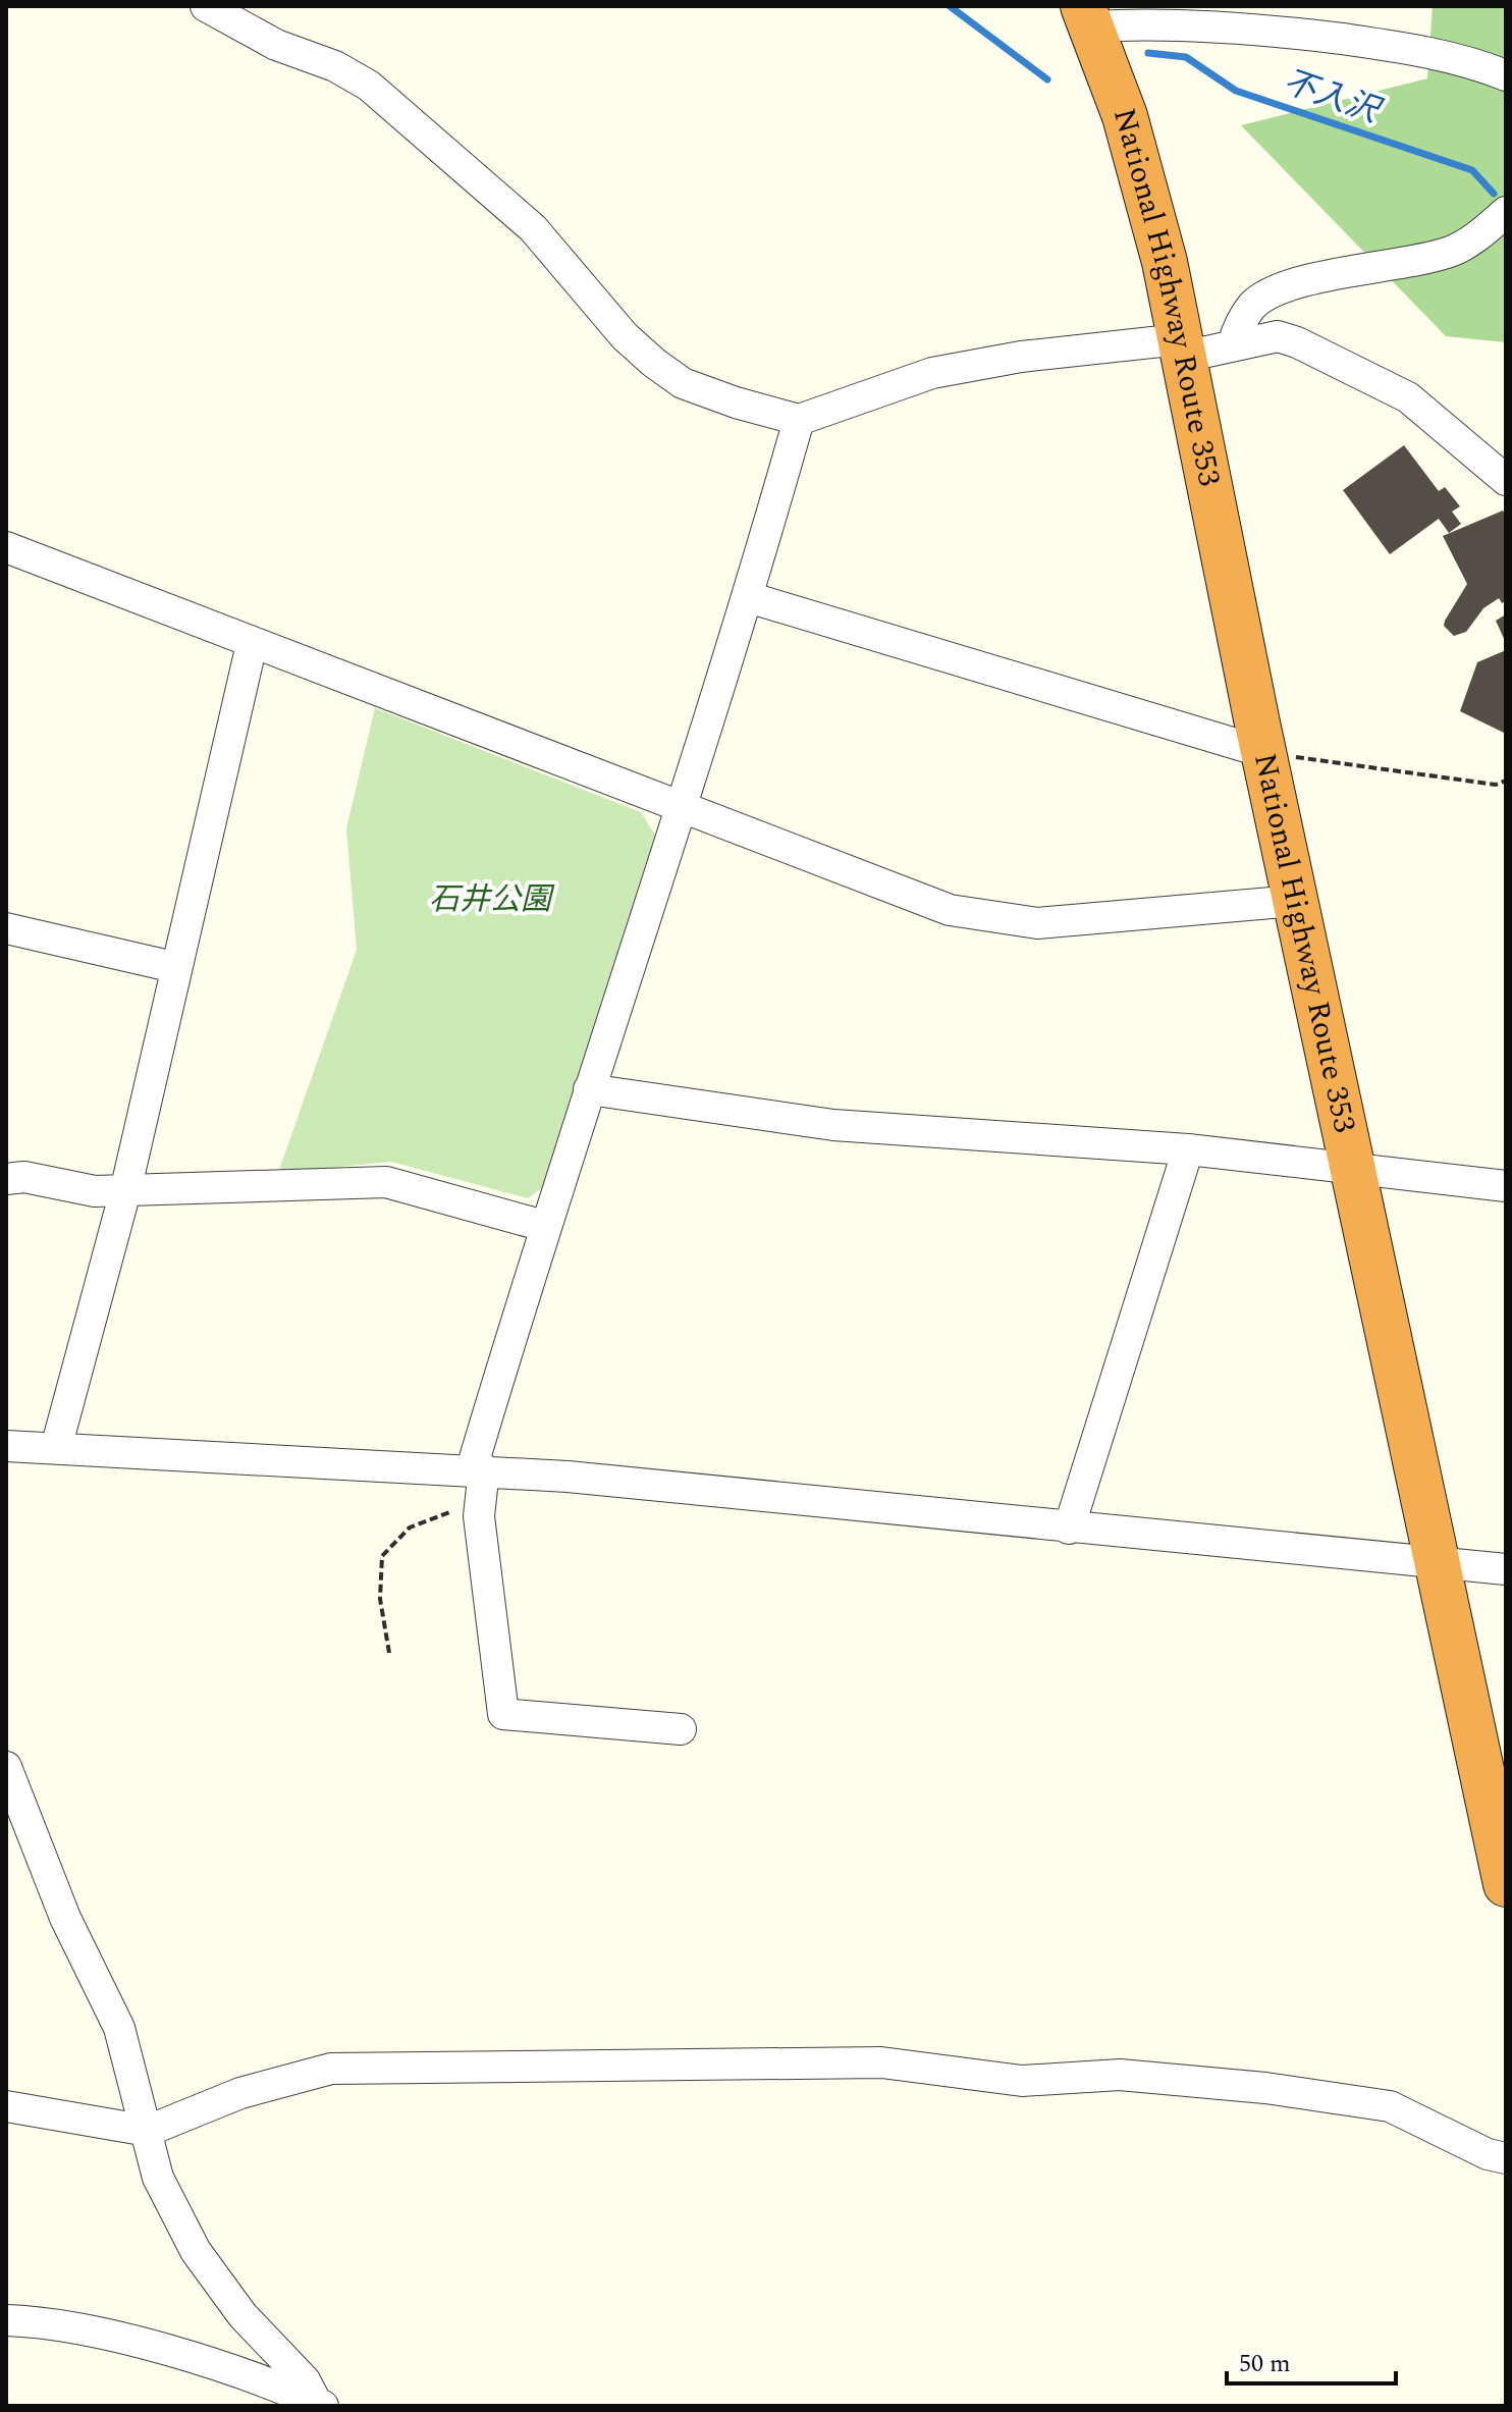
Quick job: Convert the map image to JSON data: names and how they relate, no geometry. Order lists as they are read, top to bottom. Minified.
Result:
{"streets":{"highway":["National Highway Route 353"]},"water":["不入沢"],"parks":["石井公園"],"scale_bar":"50 m"}
